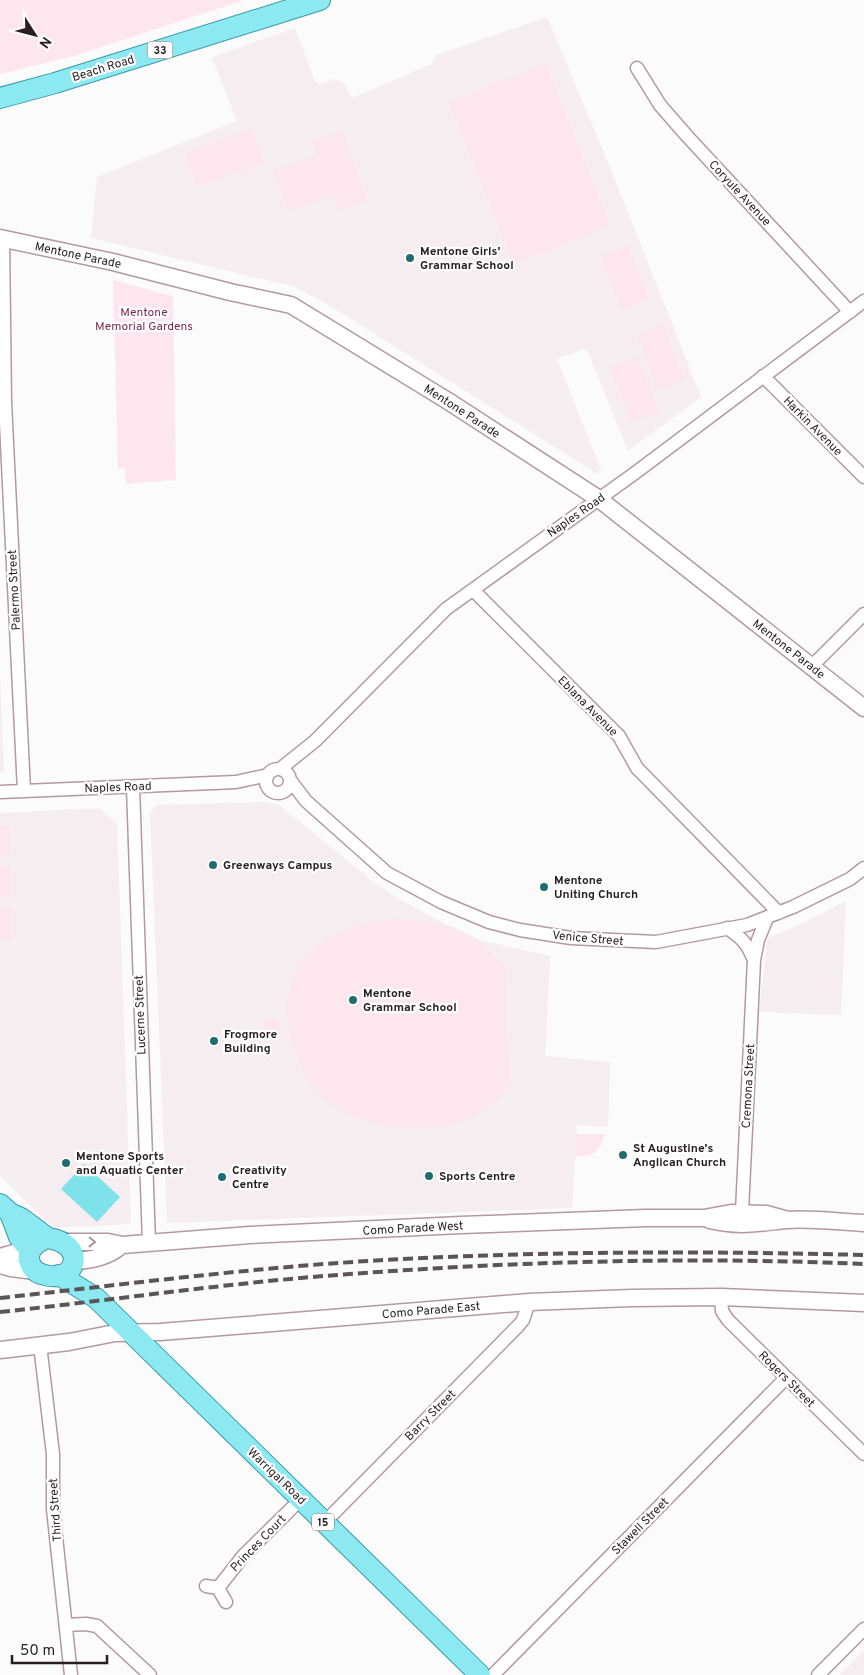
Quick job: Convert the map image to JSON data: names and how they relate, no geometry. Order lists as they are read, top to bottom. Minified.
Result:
{"streets":{"main road":["33","Beach Road","Warrigal Road","15"],"street":["Coryule Avenue","Mentone Parade","Harkin Avenue","Naples Road","Palermo Street","Eblana Avenue","Venice Street","Lucerne Street","Cremona Street","Como Parade West","Como Parade East","Rogers Street","Barry Street","Third Street","Stawell Street","Princes Court"]},"crossings":[["Coryule Avenue","Naples Road"],["Mentone Parade","Naples Road"],["Mentone Parade","Palermo Street"],["Harkin Avenue","Naples Road"],["Naples Road","Palermo Street"],["Naples Road","Eblana Avenue"],["Naples Road","Venice Street"],["Naples Road","Lucerne Street"],["Eblana Avenue","Venice Street"],["Venice Street","Cremona Street"],["Lucerne Street","Como Parade West"],["Cremona Street","Como Parade West"],["Como Parade West","Warrigal Road"],["Como Parade West","15"],["Como Parade East","Rogers Street"],["Como Parade East","Barry Street"],["Como Parade East","Warrigal Road"],["Como Parade East","Third Street"],["Rogers Street","Stawell Street"],["Barry Street","Warrigal Road"],["Warrigal Road","15"],["Warrigal Road","Princes Court"]],"parks":["Mentone Memorial Gardens"],"places":["Mentone Girls' Grammar School","Greenways Campus","Mentone Uniting Church","Mentone Grammar School","Frogmore Building","St Augustine's Anglican Church","Mentone Sports and Aquatic Center","Sports Centre","Creativity Centre"],"scale_bar":"50 m","north":"bottom right"}
